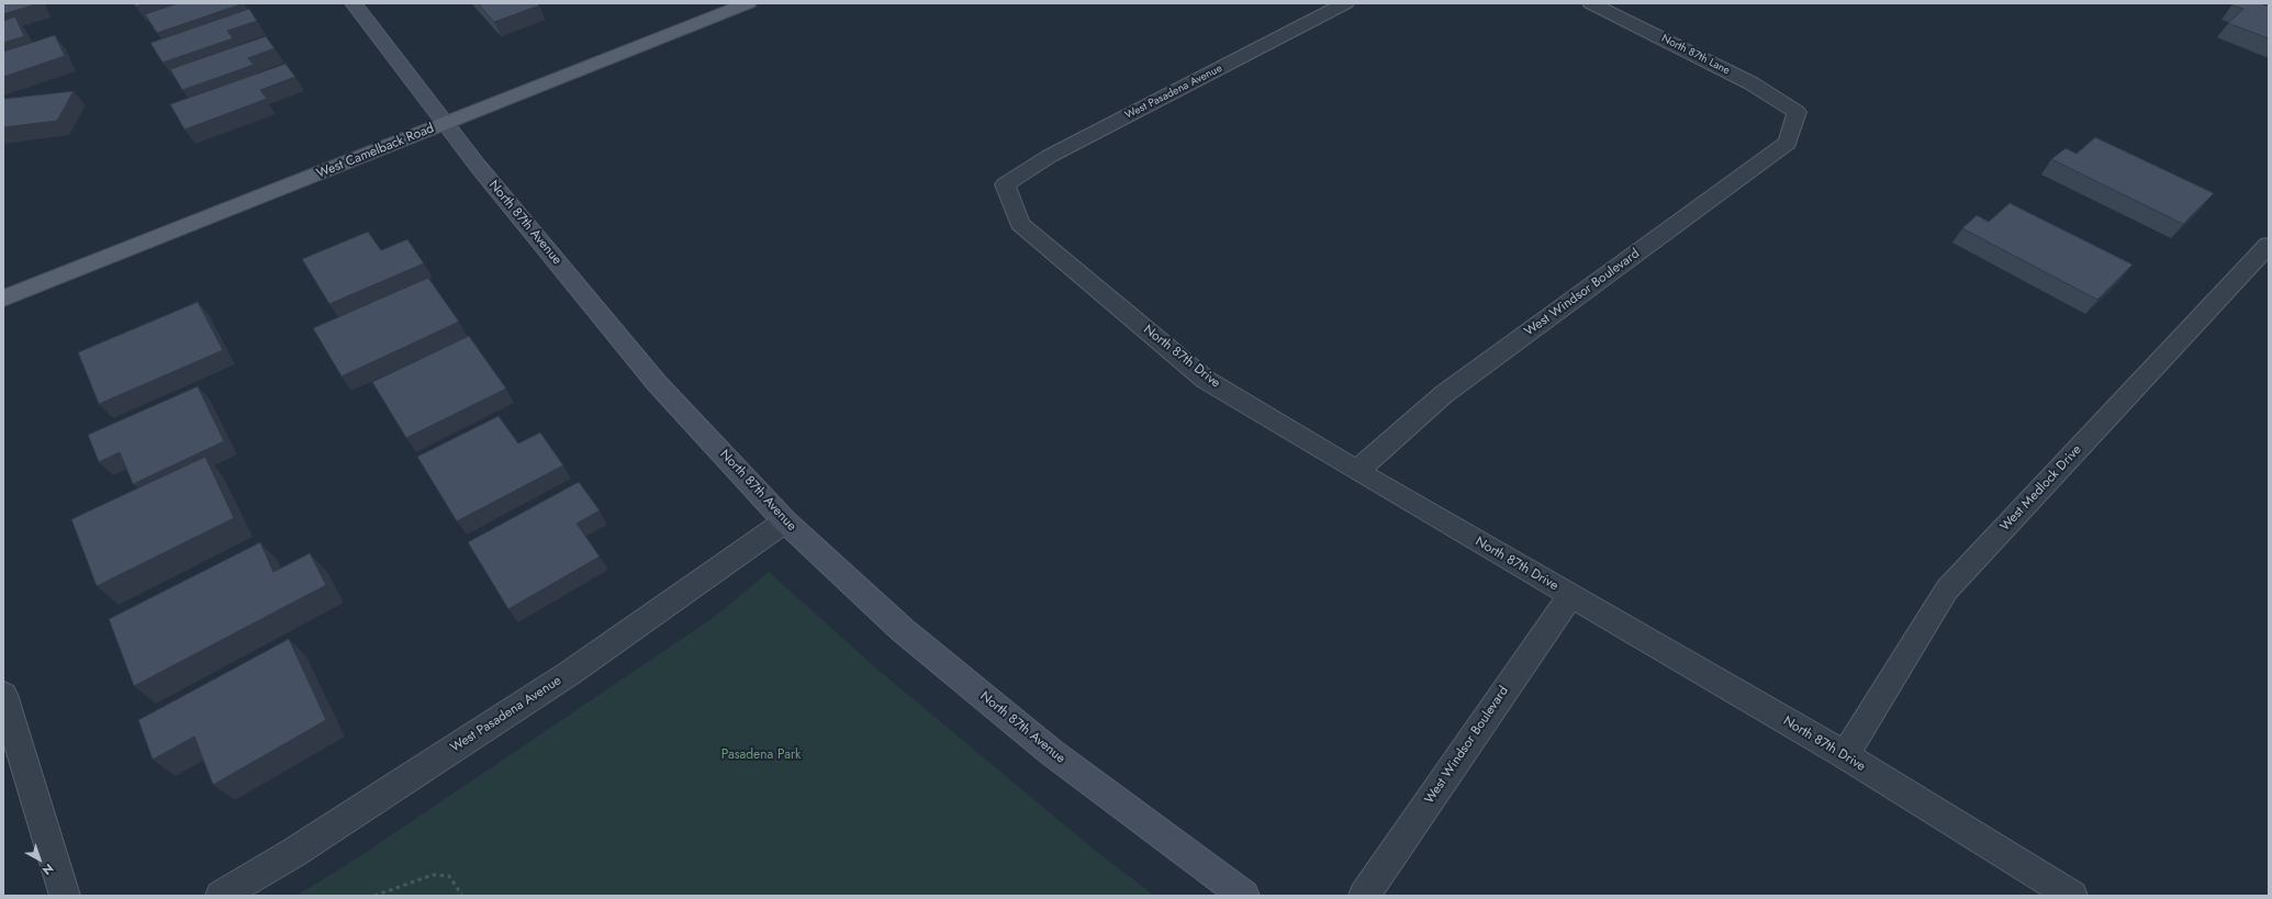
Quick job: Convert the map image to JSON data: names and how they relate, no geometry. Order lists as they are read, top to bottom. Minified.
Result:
{"streets":{"main road":["West Camelback Road"],"street":["North 87th Lane","West Pasadena Avenue","North 87th Avenue","West Windsor Boulevard","North 87th Drive","West Medlock Drive"]},"crossings":[["North 87th Lane","West Windsor Boulevard"],["West Pasadena Avenue","North 87th Avenue"],["West Pasadena Avenue","North 87th Drive"],["West Camelback Road","North 87th Avenue"],["West Windsor Boulevard","North 87th Drive"],["North 87th Drive","West Medlock Drive"]],"parks":["Pasadena Park"],"north":"bottom right"}
